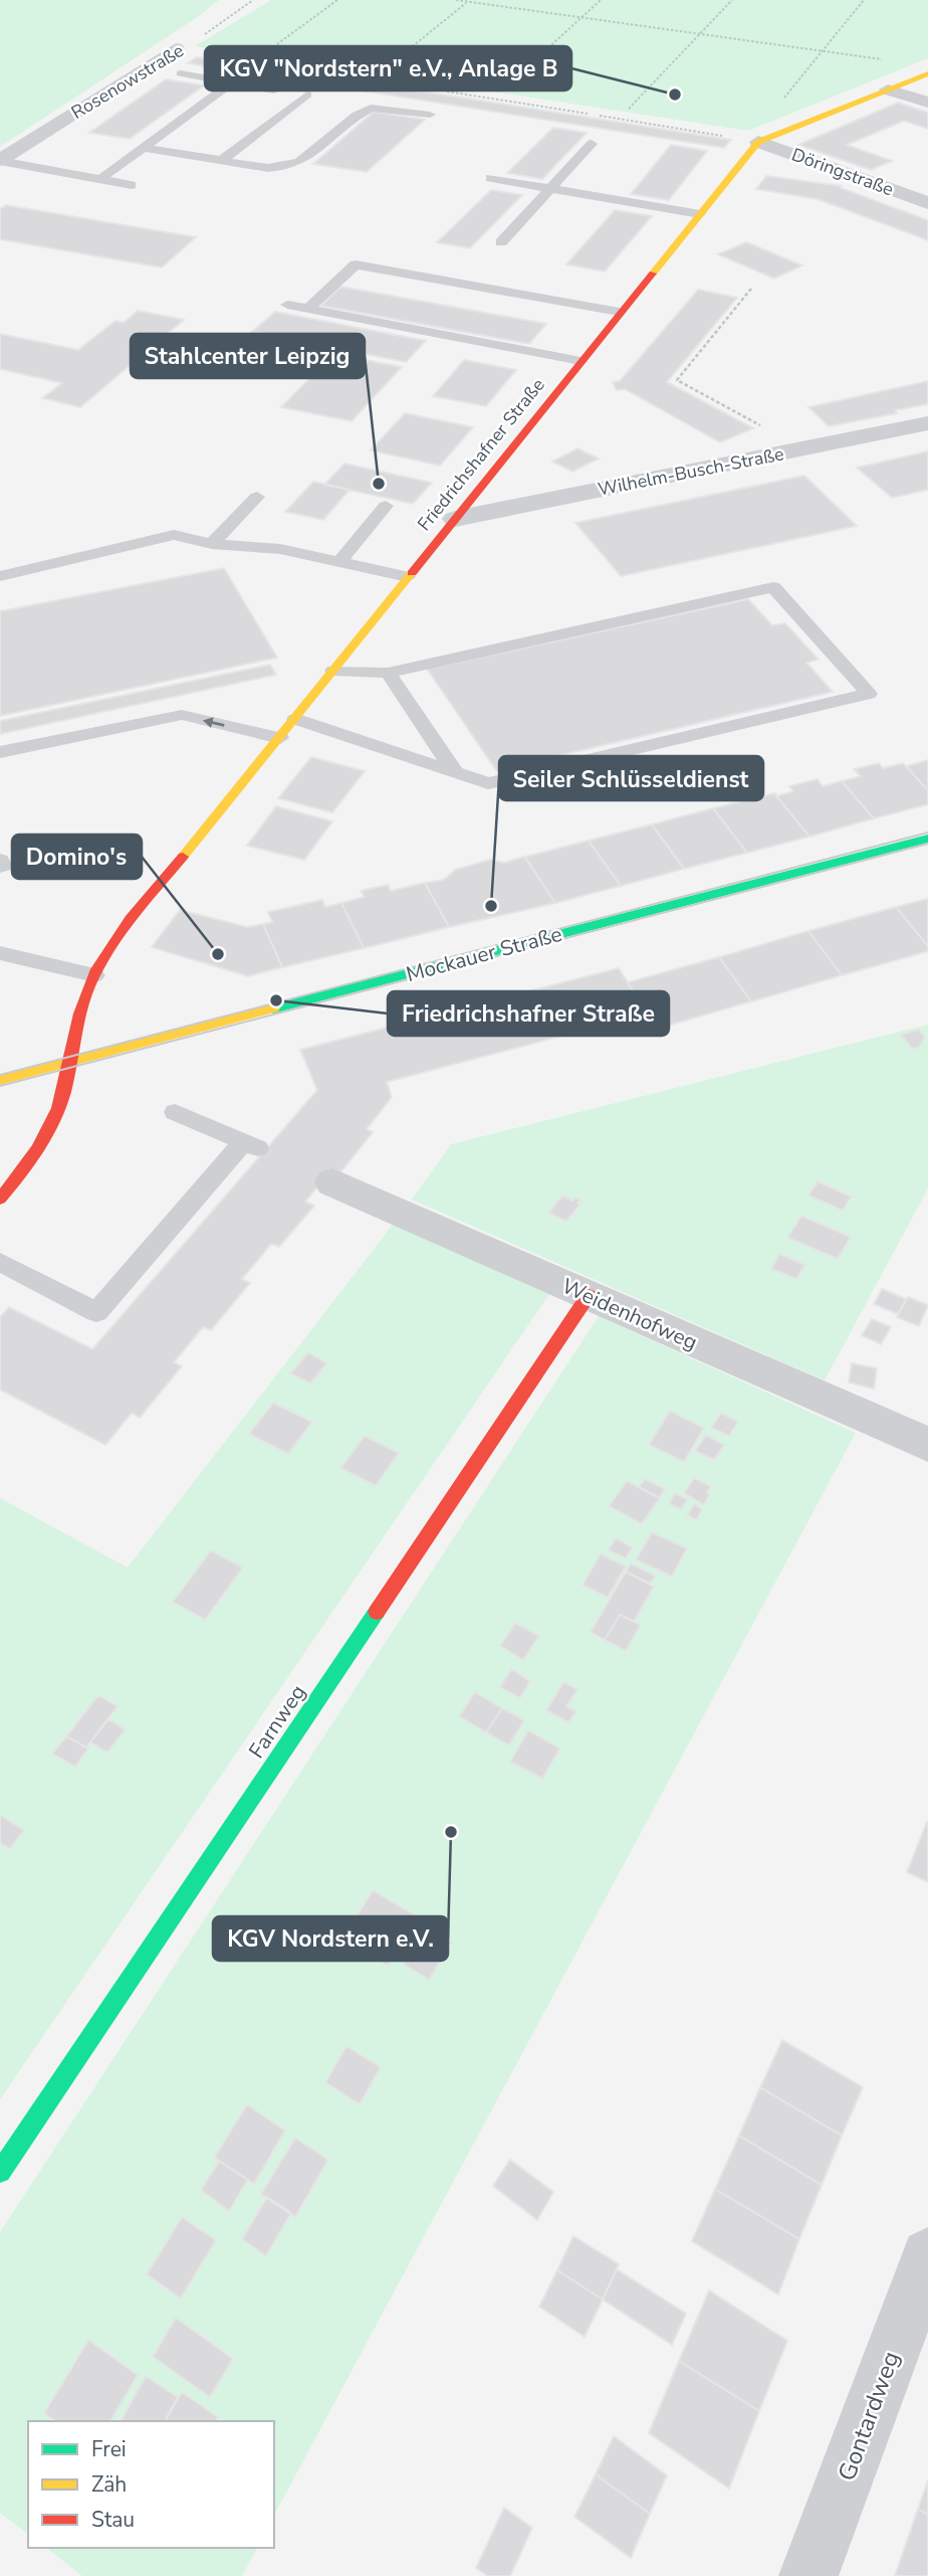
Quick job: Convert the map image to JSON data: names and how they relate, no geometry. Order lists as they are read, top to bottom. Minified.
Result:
{"streets":{"main road":["Friedrichshafner Straße","Mockauer Straße","Farnweg"],"street":["Rosenowstraße","Döringstraße","Wilhelm-Busch-Straße","Weidenhofweg","Gontardweg"]},"crossings":[["Döringstraße","Friedrichshafner Straße"],["Friedrichshafner Straße","Wilhelm-Busch-Straße"],["Friedrichshafner Straße","Mockauer Straße"],["Weidenhofweg","Farnweg"]],"places":["KGV \"Nordstern\" e.V., Anlage B","Stahlcenter Leipzig","Seiler Schlüsseldienst","Domino's","Friedrichshafner Straße","KGV Nordstern e.V."],"legend":["Frei","Zäh","Stau"]}
